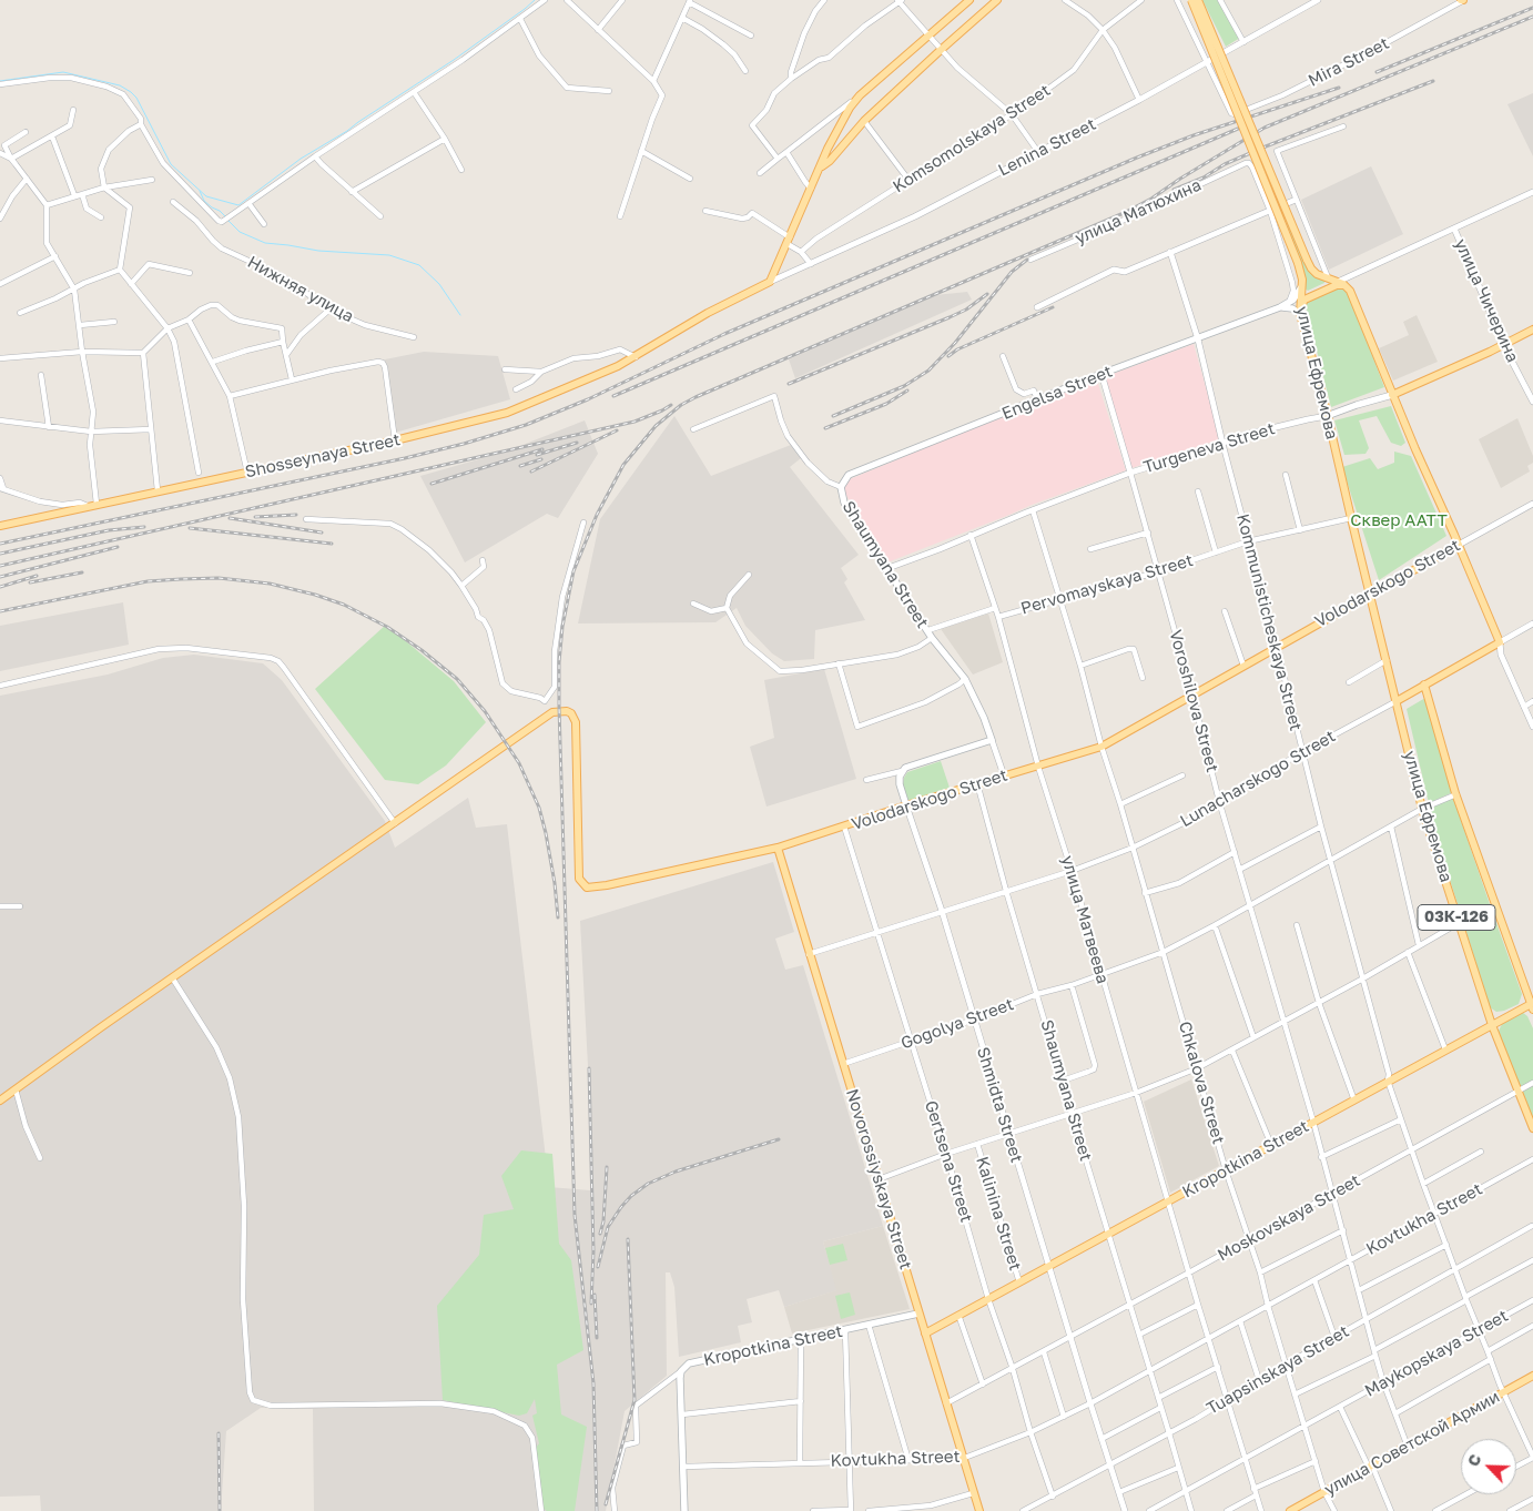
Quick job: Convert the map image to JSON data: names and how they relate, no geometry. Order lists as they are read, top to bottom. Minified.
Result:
{"streets":{"main road":["улица Ефремова","Engelsa Street","Turgeneva Street","Shosseynaya Street","Shaumyana Street","Volodarskogo Street","Lunacharskogo Street","03К-126","Shmidta Street","Kropotkina Street","Novorossiyskaya Street","улица Советской Армии"],"street":["Mira Street","Komsomolskaya Street","Lenina Street","улица Матюхина","Нижняя улица","улица Чичерина","Pervomayskaya Street","Kommunisticheskaya Street","Voroshilova Street","улица Матвеева","Gogolya Street","Chkalova Street","Gertsena Street","Kalinina Street","Moskovskaya Street","Kovtukha Street","Maykopskaya Street","Tuapsinskaya Street"]},"crossings":[["Mira Street","Lenina Street"],["Lenina Street","Shosseynaya Street"],["улица Матюхина","улица Ефремова"],["улица Чичерина","Turgeneva Street"],["улица Ефремова","Engelsa Street"],["улица Ефремова","Turgeneva Street"],["улица Ефремова","Volodarskogo Street"],["улица Ефремова","Pervomayskaya Street"],["улица Ефремова","Lunacharskogo Street"],["улица Ефремова","Gogolya Street"],["улица Ефремова","Kropotkina Street"],["улица Ефремова","Kalinina Street"],["улица Ефремова","Moskovskaya Street"],["Engelsa Street","Shaumyana Street"],["Engelsa Street","Kommunisticheskaya Street"],["Engelsa Street","Voroshilova Street"],["Turgeneva Street","Shaumyana Street"],["Turgeneva Street","Kommunisticheskaya Street"],["Turgeneva Street","Voroshilova Street"],["Turgeneva Street","улица Матвеева"],["Turgeneva Street","Chkalova Street"],["Shaumyana Street","Volodarskogo Street"],["Shaumyana Street","Lunacharskogo Street"],["Shaumyana Street","Gogolya Street"],["Shaumyana Street","Kropotkina Street"],["Shaumyana Street","Kalinina Street"],["Shaumyana Street","Moskovskaya Street"],["Shaumyana Street","Kovtukha Street"],["Shaumyana Street","Maykopskaya Street"],["Shaumyana Street","Tuapsinskaya Street"],["Volodarskogo Street","Kommunisticheskaya Street"],["Volodarskogo Street","Voroshilova Street"],["Volodarskogo Street","улица Матвеева"],["Volodarskogo Street","Chkalova Street"],["Volodarskogo Street","Shmidta Street"],["Volodarskogo Street","Gertsena Street"],["Volodarskogo Street","Novorossiyskaya Street"],["Pervomayskaya Street","Kommunisticheskaya Street"],["Pervomayskaya Street","Voroshilova Street"],["Pervomayskaya Street","улица Матвеева"],["Pervomayskaya Street","Chkalova Street"],["Kommunisticheskaya Street","Lunacharskogo Street"],["Kommunisticheskaya Street","Gogolya Street"],["Kommunisticheskaya Street","Kropotkina Street"],["Kommunisticheskaya Street","Kalinina Street"],["Kommunisticheskaya Street","Moskovskaya Street"],["Kommunisticheskaya Street","Kovtukha Street"],["Kommunisticheskaya Street","Maykopskaya Street"],["Kommunisticheskaya Street","Tuapsinskaya Street"],["Kommunisticheskaya Street","улица Советской Армии"],["Voroshilova Street","Lunacharskogo Street"],["Voroshilova Street","Gogolya Street"],["Voroshilova Street","Kropotkina Street"],["Voroshilova Street","Kalinina Street"],["Voroshilova Street","Moskovskaya Street"],["Voroshilova Street","Kovtukha Street"],["Voroshilova Street","Maykopskaya Street"],["Voroshilova Street","Tuapsinskaya Street"],["Voroshilova Street","улица Советской Армии"],["Lunacharskogo Street","улица Матвеева"],["Lunacharskogo Street","Chkalova Street"],["Lunacharskogo Street","Shmidta Street"],["Lunacharskogo Street","Gertsena Street"],["Lunacharskogo Street","Novorossiyskaya Street"],["улица Матвеева","Gogolya Street"],["улица Матвеева","Kropotkina Street"],["улица Матвеева","Kalinina Street"],["улица Матвеева","Moskovskaya Street"],["улица Матвеева","Kovtukha Street"],["улица Матвеева","Maykopskaya Street"],["улица Матвеева","Tuapsinskaya Street"],["Gogolya Street","Chkalova Street"],["Gogolya Street","Shmidta Street"],["Gogolya Street","Gertsena Street"],["Gogolya Street","Novorossiyskaya Street"],["Chkalova Street","Kropotkina Street"],["Chkalova Street","Kalinina Street"],["Chkalova Street","Moskovskaya Street"],["Chkalova Street","Kovtukha Street"],["Chkalova Street","Maykopskaya Street"],["Chkalova Street","Tuapsinskaya Street"],["Chkalova Street","улица Советской Армии"],["Shmidta Street","Kropotkina Street"],["Shmidta Street","Kalinina Street"],["Shmidta Street","Moskovskaya Street"],["Shmidta Street","Kovtukha Street"],["Shmidta Street","Tuapsinskaya Street"],["Kropotkina Street","Gertsena Street"],["Kropotkina Street","Novorossiyskaya Street"],["Kropotkina Street","Kalinina Street"],["Gertsena Street","Kalinina Street"],["Gertsena Street","Moskovskaya Street"],["Gertsena Street","Kovtukha Street"],["Gertsena Street","Tuapsinskaya Street"],["Novorossiyskaya Street","Kalinina Street"],["Novorossiyskaya Street","Moskovskaya Street"],["Novorossiyskaya Street","Kovtukha Street"]],"parks":["Сквер ААТТ"],"north":"top left"}
